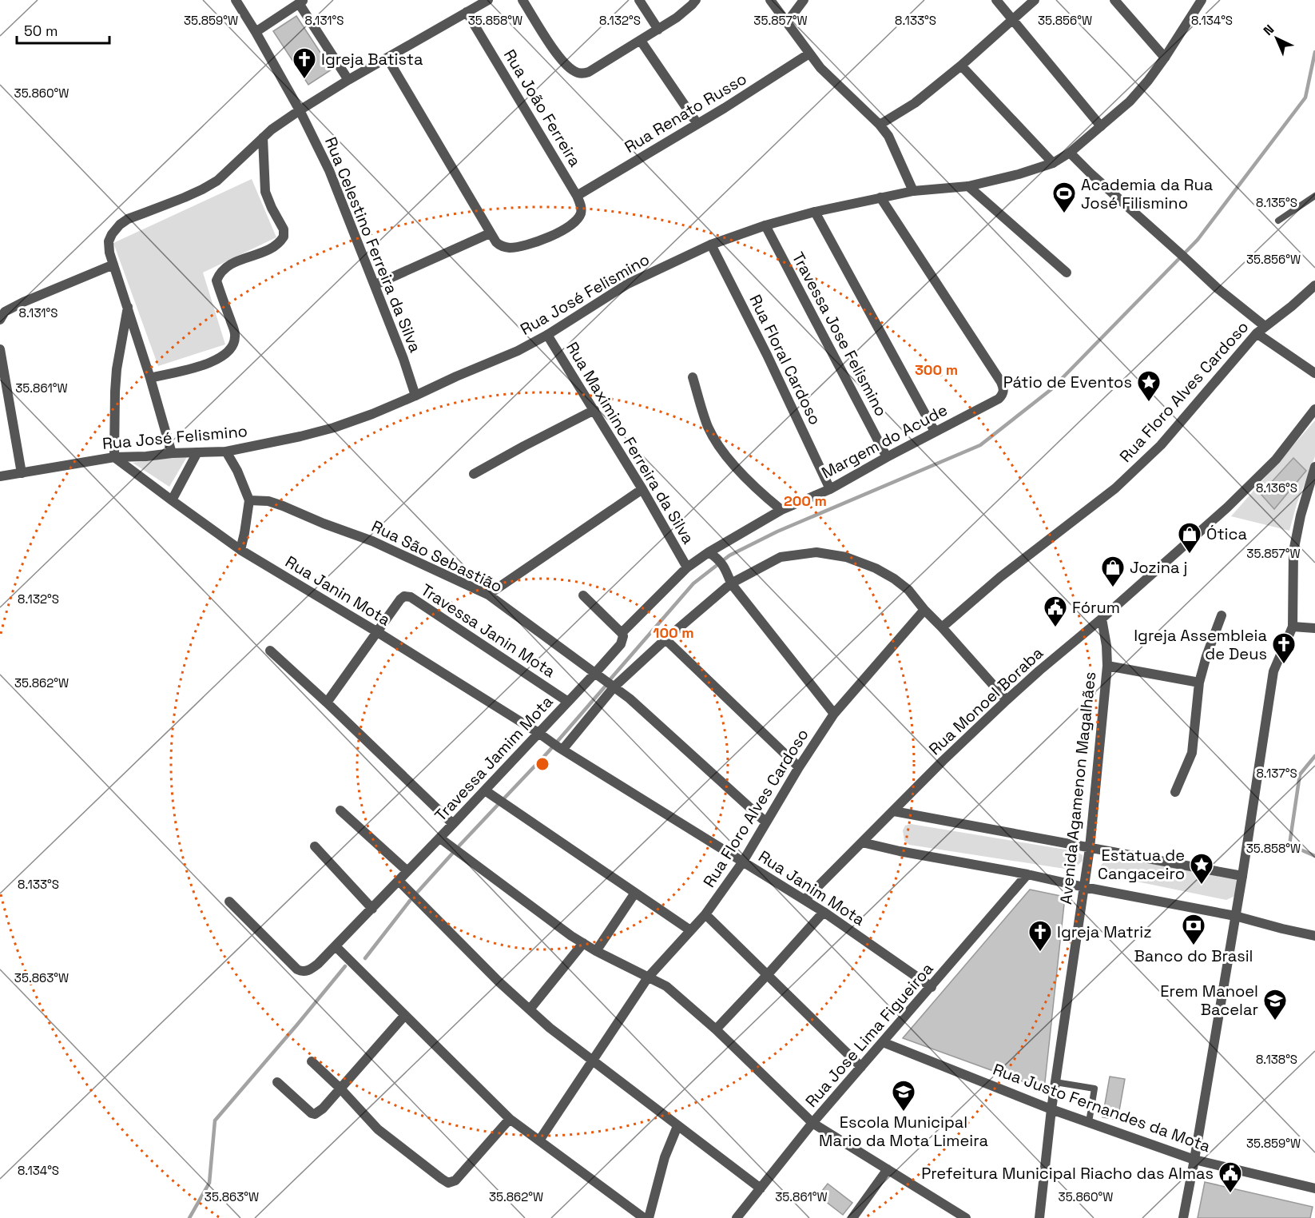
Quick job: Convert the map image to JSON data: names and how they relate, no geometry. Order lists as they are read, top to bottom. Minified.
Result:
{"streets":{"street":["Rua João Ferreira","Rua Renato Russo","Rua Celestino Ferreira da Silva","Rua José Felismino","Travessa Jose Felismino","Rua Floral Cardoso","Rua Floro Alves Cardoso","Margem do Acude","Rua Maximino Ferreira da Silva","Rua São Sebastião","Rua Janin Mota","Travessa Janin Mota","Rua Monoel Boraba","Travessa Jamim Mota","Avenida Agamenon Magalhães","Rua Janim Mota","Rua Jose Lima Figueiroa","Rua Justo Fernandes da Mota"]},"crossings":[["Rua João Ferreira","Rua Renato Russo"],["Rua Celestino Ferreira da Silva","Rua José Felismino"],["Rua José Felismino","Travessa Jose Felismino"],["Rua José Felismino","Rua Floral Cardoso"],["Rua José Felismino","Margem do Acude"],["Rua José Felismino","Rua Maximino Ferreira da Silva"],["Rua José Felismino","Rua Janin Mota"],["Travessa Jose Felismino","Margem do Acude"],["Rua Floral Cardoso","Margem do Acude"],["Rua Floro Alves Cardoso","Rua São Sebastião"],["Rua Floro Alves Cardoso","Rua Janim Mota"],["Margem do Acude","Rua Maximino Ferreira da Silva"],["Rua São Sebastião","Travessa Jamim Mota"],["Rua Janin Mota","Travessa Janin Mota"],["Rua Janin Mota","Travessa Jamim Mota"],["Rua Janin Mota","Rua Janim Mota"],["Travessa Janin Mota","Travessa Jamim Mota"],["Rua Monoel Boraba","Avenida Agamenon Magalhães"],["Rua Monoel Boraba","Rua Janim Mota"],["Avenida Agamenon Magalhães","Rua Justo Fernandes da Mota"],["Rua Janim Mota","Rua Jose Lima Figueiroa"],["Rua Jose Lima Figueiroa","Rua Justo Fernandes da Mota"]],"places":{"church":["Igreja Batista","Igreja Assembleia de Deus","Igreja Matriz"],"sports":["Academia da Rua José Filismino"],"place":["Pátio de Eventos","Estatua de Cangaceiro"],"shop":["Ótica","Jozina j"],"public building":["Fórum","Prefeitura Municipal Riacho das Almas"],"bank":["Banco do Brasil"],"school or university":["Erem Manoel Bacelar","Escola Municipal Mario da Mota Limeira"]},"scale_bar":"50 m","north":"top left","coordinates":["8.131°S","8.132°S","8.133°S","8.134°S","35.857°W","35.859°W","35.858°W","35.856°W","35.860°W","8.135°S","35.861°W","8.136°S","35.862°W","8.137°S","35.863°W","8.138°S"],"rings":["300 m","200 m","100 m"]}
